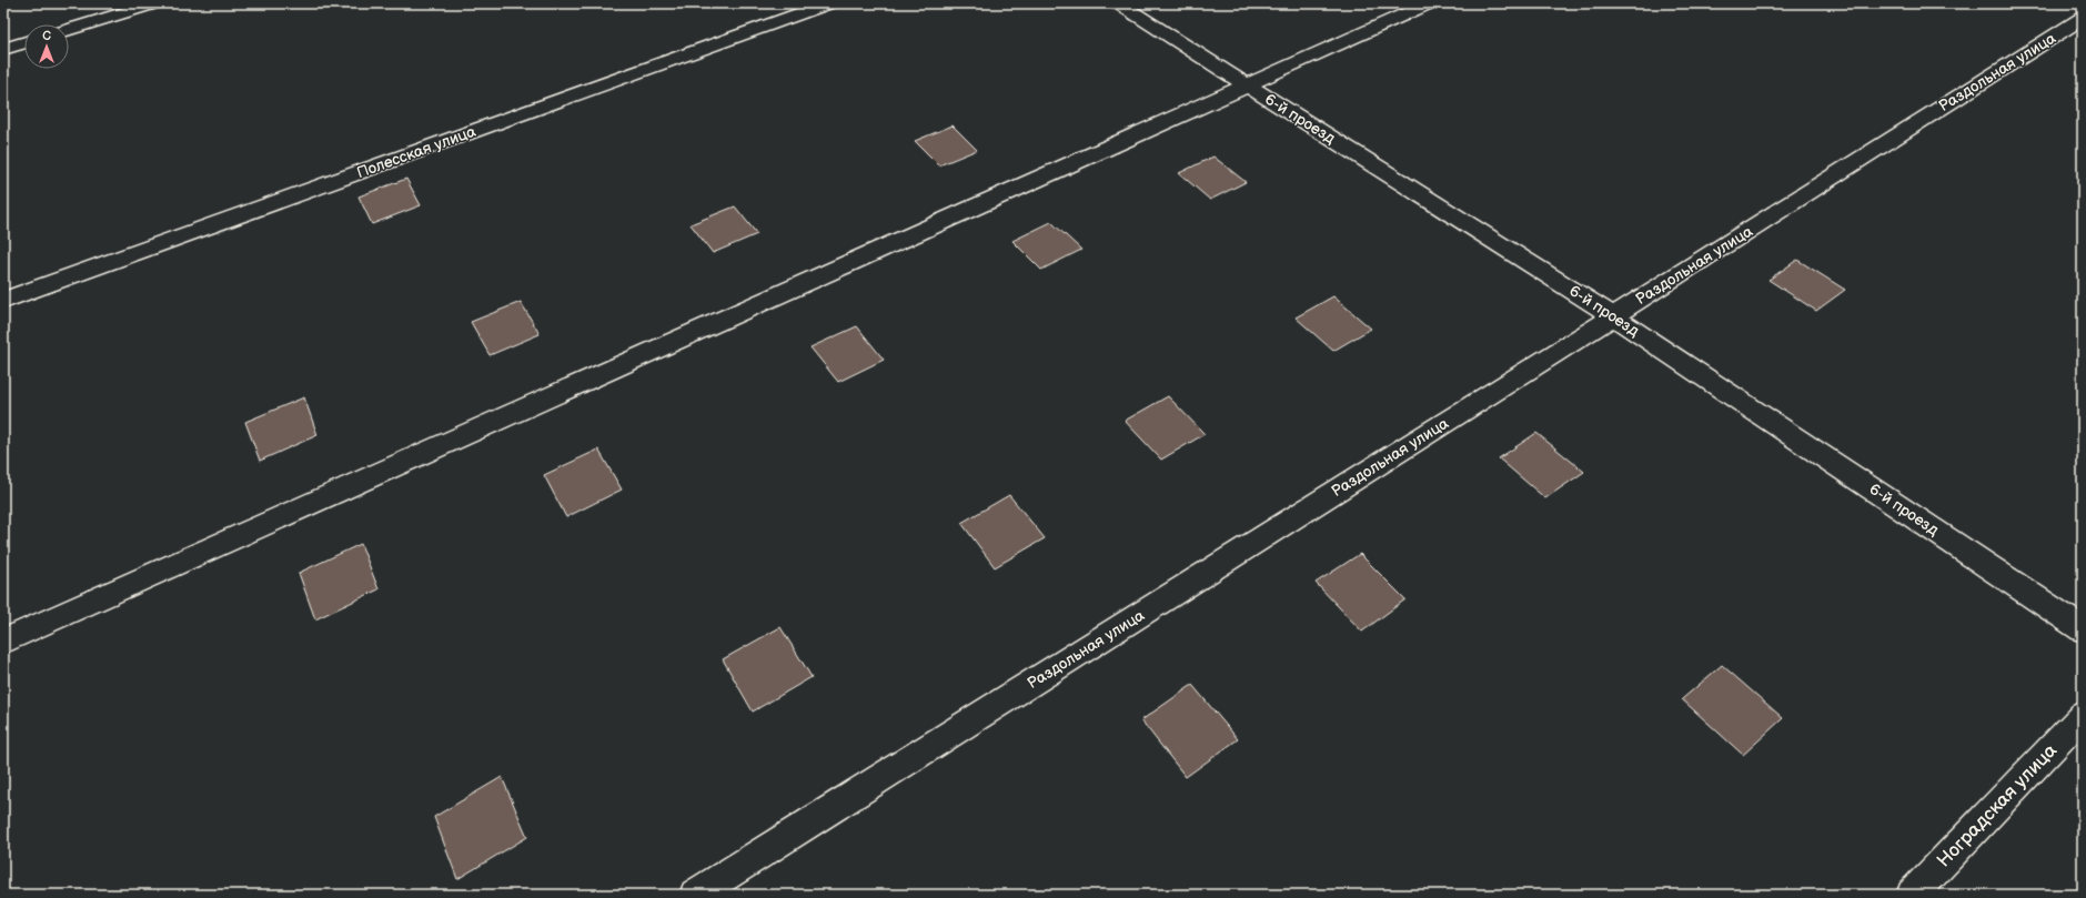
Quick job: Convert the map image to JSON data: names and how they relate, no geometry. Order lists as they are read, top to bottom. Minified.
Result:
{"streets":{"street":["Раздольная улица","6-й проезд","Полесская улица","Ноградская улица"]},"crossings":[["Раздольная улица","6-й проезд"]],"north":"top"}
